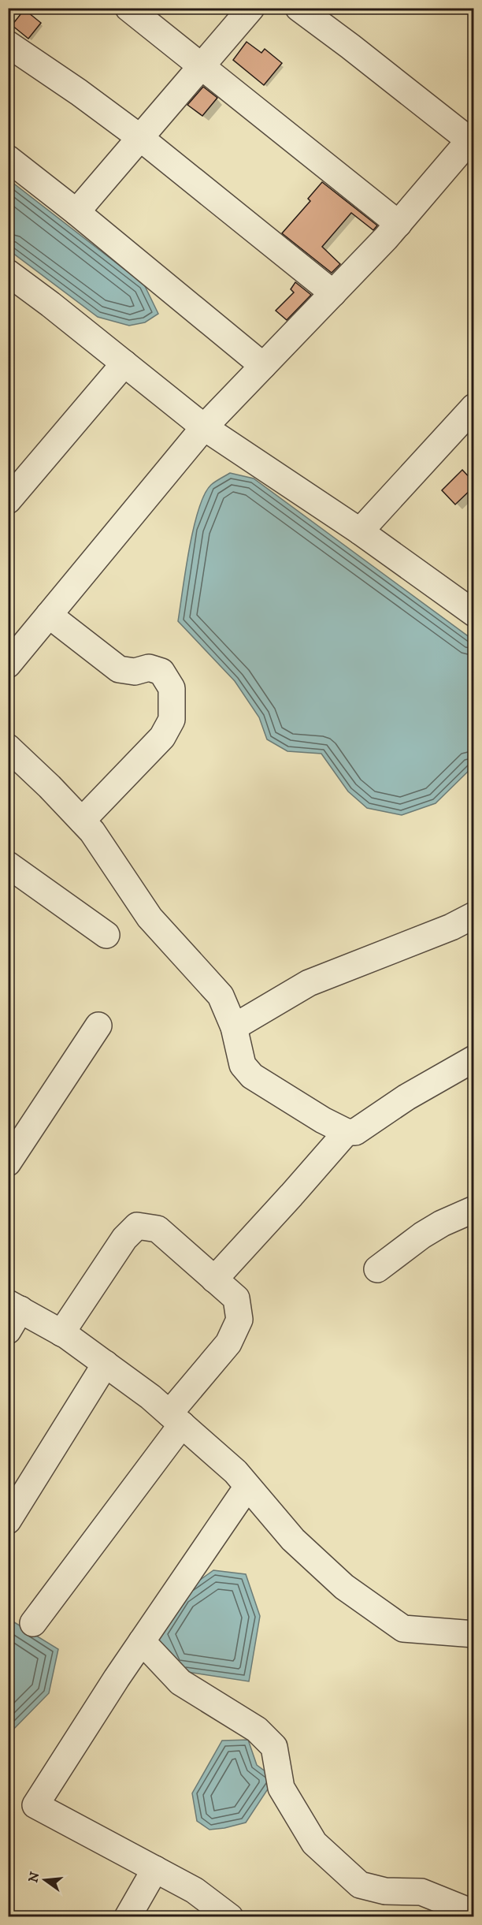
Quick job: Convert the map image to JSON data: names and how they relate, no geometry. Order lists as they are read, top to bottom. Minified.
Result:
{"north":"left"}
